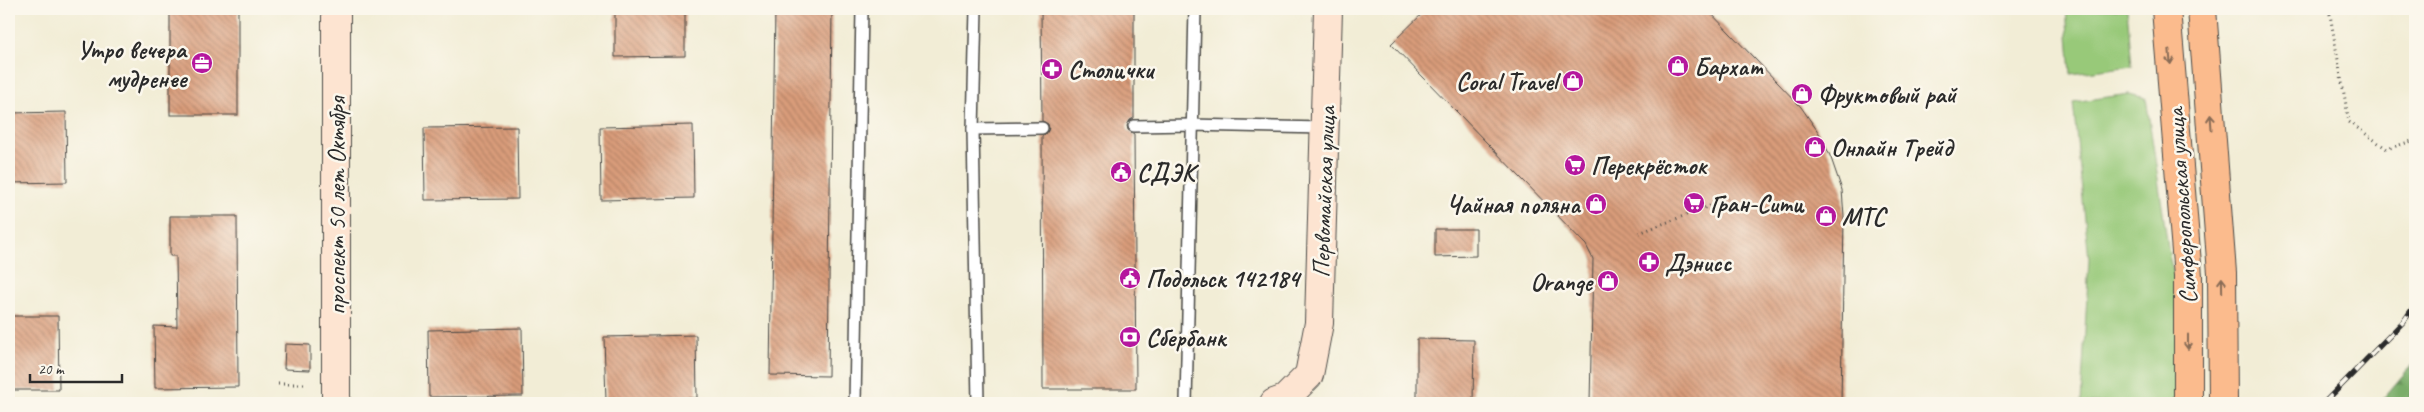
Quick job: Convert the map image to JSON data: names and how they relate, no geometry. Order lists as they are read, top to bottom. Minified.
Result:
{"streets":{"main road":["Симферопольская улица"],"street":["Первомайская улица","проспект 50 лет Октября"]},"places":{"office":["Утро вечера мудренее"],"shop":["Бархат","Coral Travel","Фруктовый рай","Онлайн Трейд","Чайная поляна","МТС","Orange"],"pharmacy":["Столички","Дэнисс"],"supermarket":["Перекрёсток","Гран-Сити"],"public building":["СДЭК","Подольск 142184"],"bank":["Сбербанк"]},"scale_bar":"20 m"}
